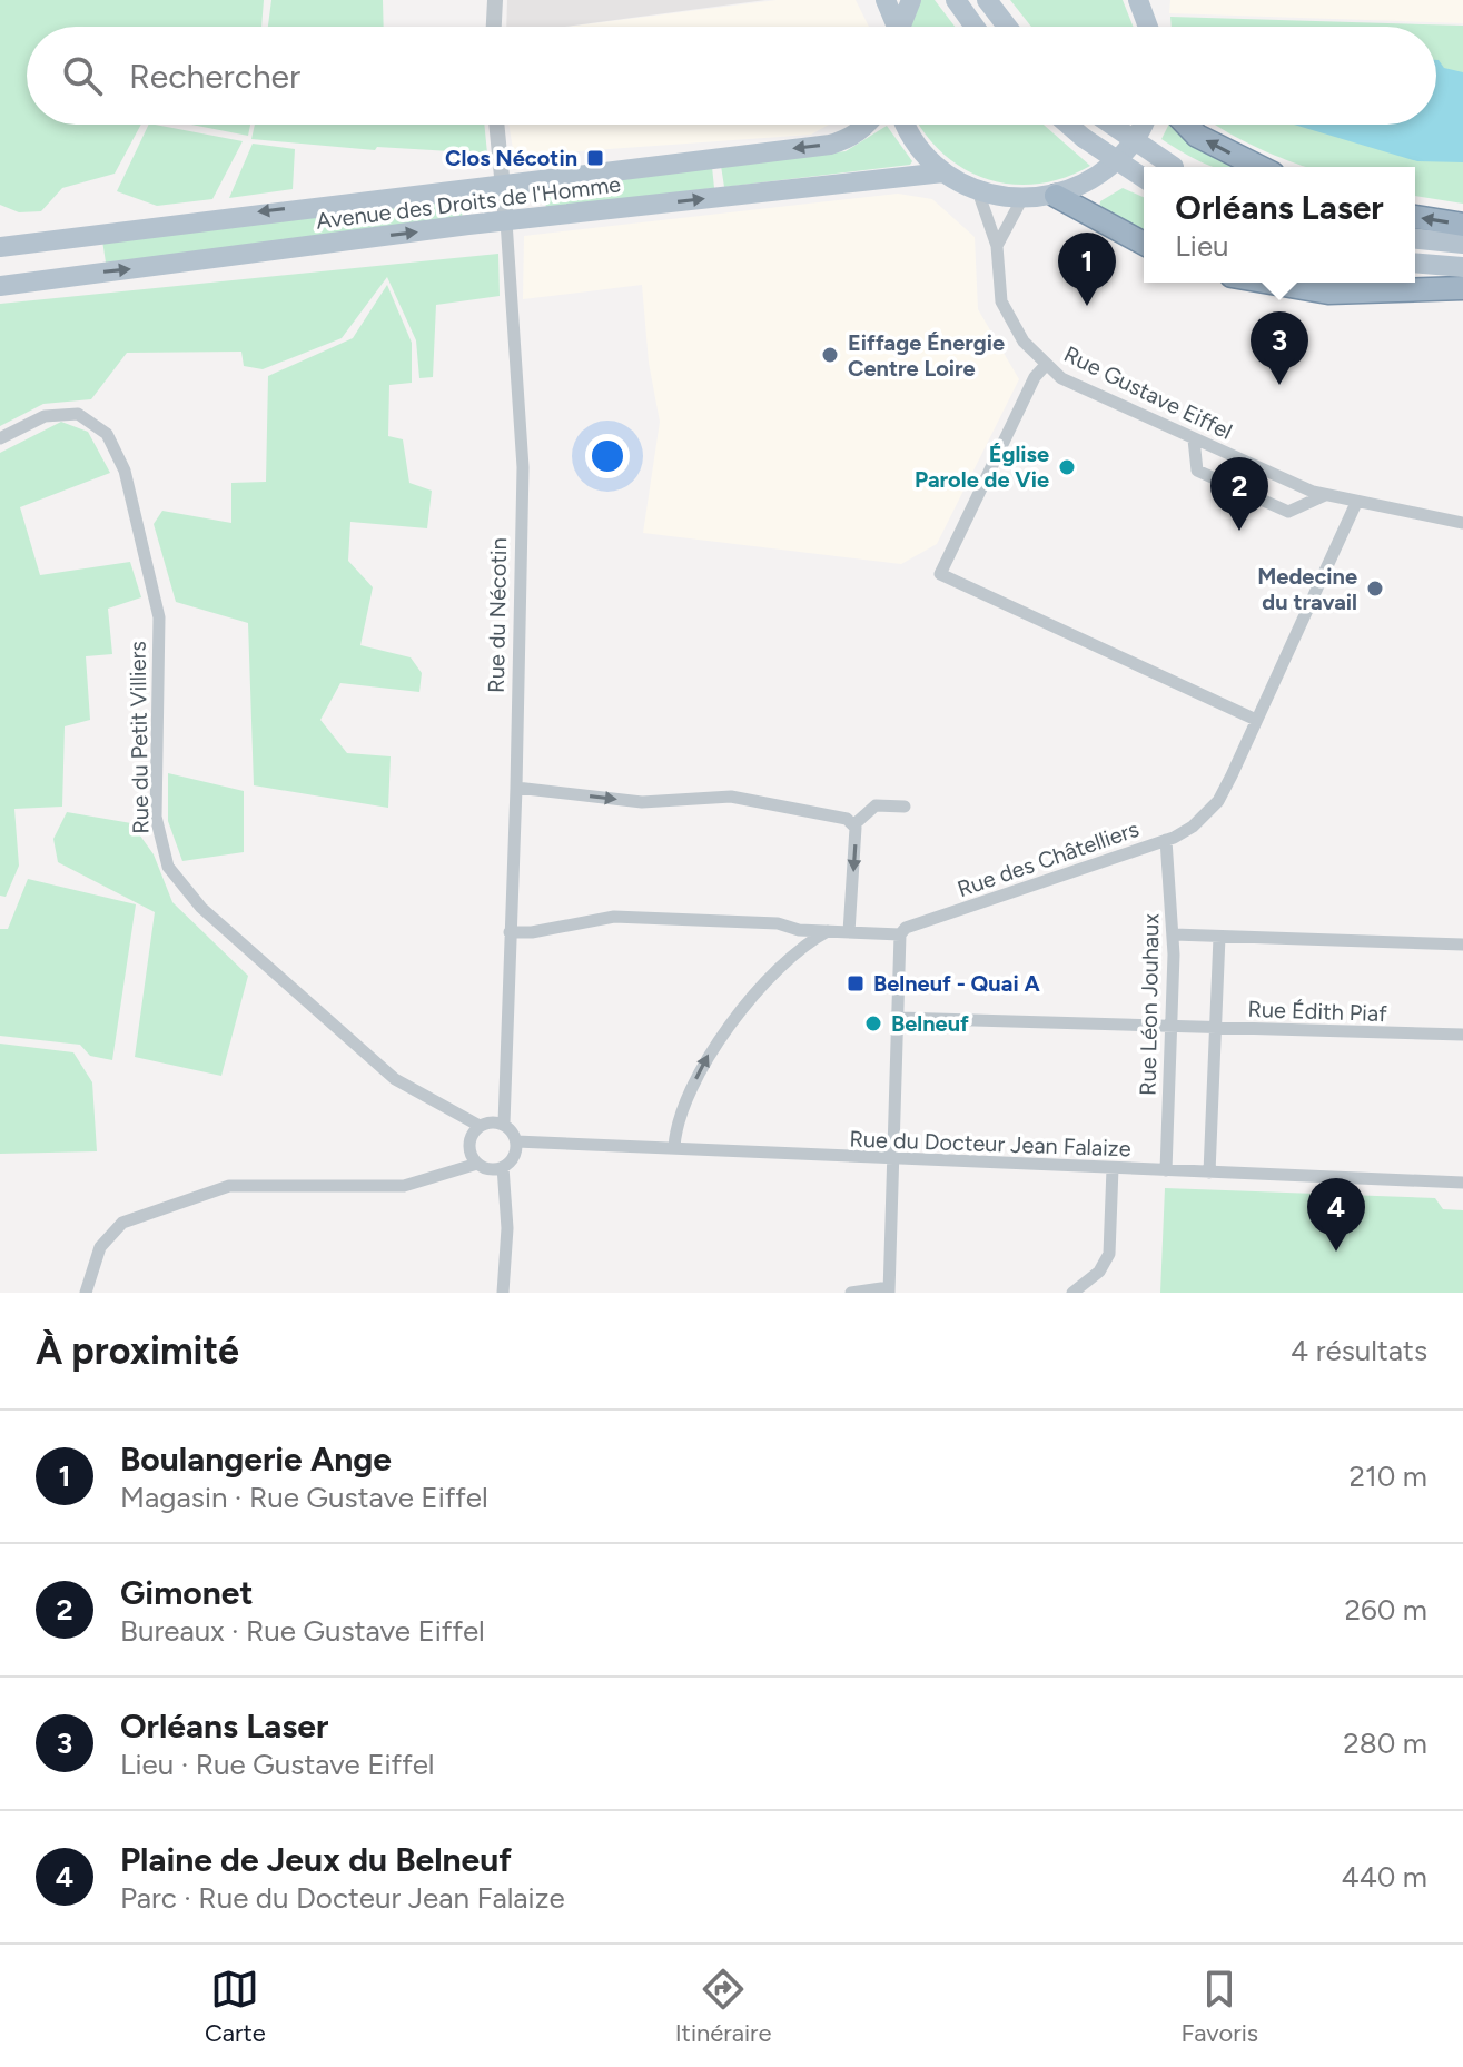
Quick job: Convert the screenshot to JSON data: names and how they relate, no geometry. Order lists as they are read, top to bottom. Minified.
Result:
{"streets":{"main road":["Avenue des Droits de l'Homme"],"street":["Rue Gustave Eiffel","Rue du Nécotin","Rue du Petit Villiers","Rue des Châtelliers","Rue Léon Jouhaux","Rue Édith Piaf","Rue du Docteur Jean Falaize"]},"crossings":[["Avenue des Droits de l'Homme","Rue du Nécotin"],["Rue Gustave Eiffel","Rue des Châtelliers"],["Rue du Nécotin","Rue du Petit Villiers"],["Rue du Nécotin","Rue des Châtelliers"],["Rue du Nécotin","Rue du Docteur Jean Falaize"],["Rue du Petit Villiers","Rue du Docteur Jean Falaize"],["Rue des Châtelliers","Rue Léon Jouhaux"],["Rue Léon Jouhaux","Rue Édith Piaf"],["Rue Léon Jouhaux","Rue du Docteur Jean Falaize"]],"places":{"transit":["Clos Nécotin","Belneuf - Quai A"],"other":["Eiffage Énergie Centre Loire","Église Parole de Vie","Medecine du travail","Belneuf"]},"page":{"search":"Rechercher","popup":["Orléans Laser","Lieu"],"pins":["1","3","2","4"],"heading":["À proximité","4 résultats"],"list":[{"mark":"1","name":"Boulangerie Ange","note":"Magasin · Rue Gustave Eiffel","value":"210 m"},{"mark":"2","name":"Gimonet","note":"Bureaux · Rue Gustave Eiffel","value":"260 m"},{"mark":"3","name":"Orléans Laser","note":"Lieu · Rue Gustave Eiffel","value":"280 m"},{"mark":"4","name":"Plaine de Jeux du Belneuf","note":"Parc · Rue du Docteur Jean Falaize","value":"440 m"}],"nav":["Carte","Itinéraire","Favoris"]}}
